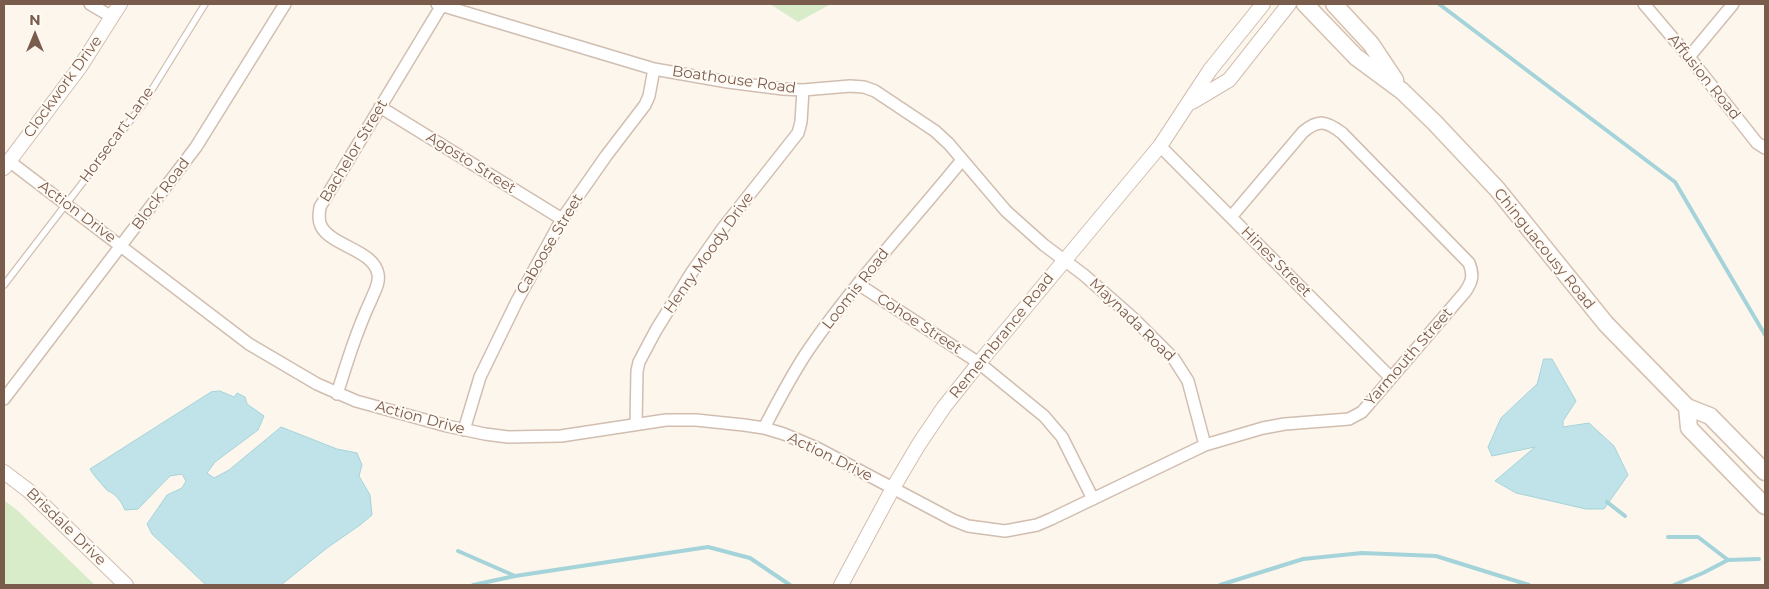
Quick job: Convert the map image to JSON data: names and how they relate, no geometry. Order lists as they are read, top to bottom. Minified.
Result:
{"streets":{"main road":["Chinguacousy Road"],"street":["Affusion Road","Boathouse Road","Clockwork Drive","Bachelor Street","Agosto Street","Block Road","Action Drive","Caboose Street","Henry Moody Drive","Hines Street","Loomis Road","Maynada Road","Cohoe Street","Remembrance Road","Yarmouth Street","Brisdale Drive"],"lane":["Horsecart Lane"]},"crossings":[["Boathouse Road","Bachelor Street"],["Boathouse Road","Caboose Street"],["Boathouse Road","Henry Moody Drive"],["Boathouse Road","Loomis Road"],["Boathouse Road","Maynada Road"],["Boathouse Road","Remembrance Road"],["Clockwork Drive","Action Drive"],["Horsecart Lane","Action Drive"],["Bachelor Street","Agosto Street"],["Bachelor Street","Action Drive"],["Agosto Street","Caboose Street"],["Block Road","Action Drive"],["Action Drive","Caboose Street"],["Action Drive","Henry Moody Drive"],["Action Drive","Loomis Road"],["Action Drive","Remembrance Road"],["Action Drive","Yarmouth Street"],["Hines Street","Remembrance Road"],["Hines Street","Yarmouth Street"],["Loomis Road","Cohoe Street"],["Maynada Road","Remembrance Road"],["Maynada Road","Yarmouth Street"],["Cohoe Street","Remembrance Road"],["Cohoe Street","Yarmouth Street"],["Remembrance Road","Yarmouth Street"]],"north":"top"}
